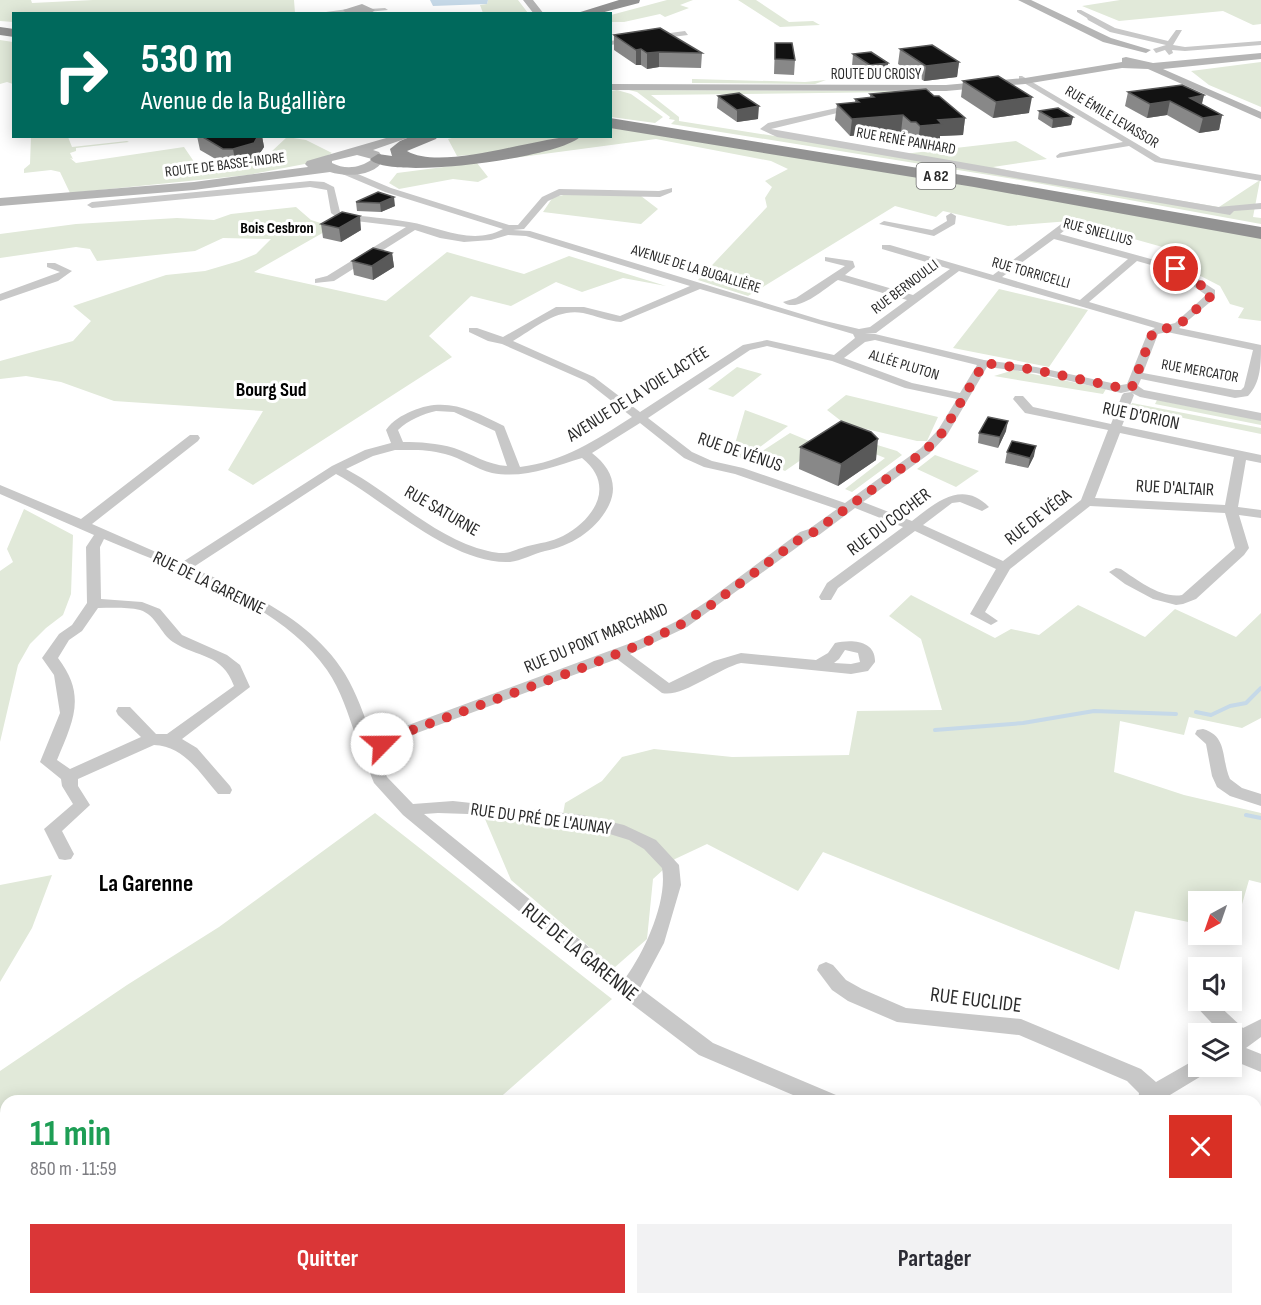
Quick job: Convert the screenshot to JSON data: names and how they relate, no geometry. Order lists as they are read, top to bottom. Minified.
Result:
{"streets":{"highway":["A 82"],"main road":["ROUTE DU CROISY","ROUTE DE BASSE-INDRE"],"street":["RUE ÉMILE LEVASSOR","RUE RENÉ PANHARD","RUE SNELLIUS","AVENUE DE LA BUGALLIÈRE","RUE TORRICELLI","RUE BERNOULLI","ALLÉE PLUTON","RUE MERCATOR","AVENUE DE LA VOIE LACTÉE","RUE D'ORION","RUE DE VÉNUS","RUE D'ALTAIR","RUE SATURNE","RUE DE VÉGA","RUE DU COCHER","RUE DE LA GARENNE","RUE DU PONT MARCHAND","RUE DU PRÉ DE L'AUNAY","RUE EUCLIDE"]},"crossings":[["ROUTE DU CROISY","RUE ÉMILE LEVASSOR"],["ROUTE DE BASSE-INDRE","AVENUE DE LA BUGALLIÈRE"],["RUE SNELLIUS","AVENUE DE LA BUGALLIÈRE"],["RUE SNELLIUS","RUE TORRICELLI"],["RUE SNELLIUS","RUE MERCATOR"],["RUE SNELLIUS","RUE DE VÉGA"],["AVENUE DE LA BUGALLIÈRE","RUE BERNOULLI"],["AVENUE DE LA BUGALLIÈRE","RUE DE VÉGA"],["AVENUE DE LA BUGALLIÈRE","RUE DU PONT MARCHAND"],["RUE TORRICELLI","RUE BERNOULLI"],["RUE TORRICELLI","RUE MERCATOR"],["ALLÉE PLUTON","AVENUE DE LA VOIE LACTÉE"],["ALLÉE PLUTON","RUE DU PONT MARCHAND"],["AVENUE DE LA VOIE LACTÉE","RUE DE VÉNUS"],["AVENUE DE LA VOIE LACTÉE","RUE SATURNE"],["AVENUE DE LA VOIE LACTÉE","RUE DE LA GARENNE"],["RUE D'ORION","RUE DE VÉGA"],["RUE DE VÉNUS","RUE DE VÉGA"],["RUE DE VÉNUS","RUE DU COCHER"],["RUE DE VÉNUS","RUE DU PONT MARCHAND"],["RUE D'ALTAIR","RUE DE VÉGA"],["RUE DE LA GARENNE","RUE DU PONT MARCHAND"],["RUE DE LA GARENNE","RUE DU PRÉ DE L'AUNAY"]],"districts":["Bois Cesbron","Bourg Sud","La Garenne"],"north":"bottom left","page":{"turn":["530 m","Avenue de la Bugallière"],"heading":["11 min","850 m · 11:59"],"buttons":["Quitter","Partager"]}}
